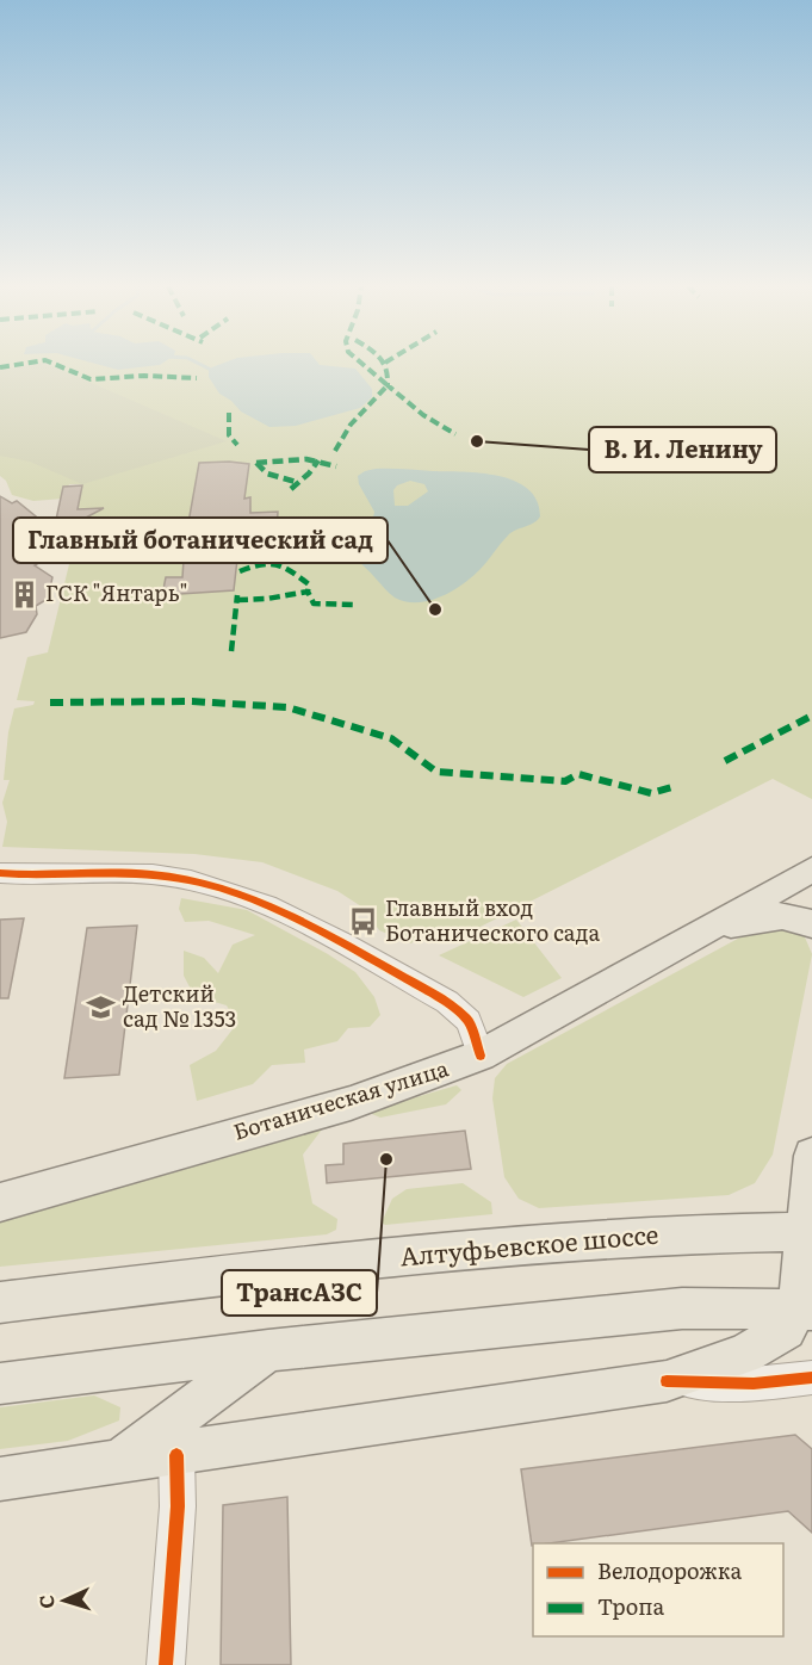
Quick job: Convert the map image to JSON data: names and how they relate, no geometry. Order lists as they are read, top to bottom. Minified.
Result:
{"streets":{"main road":["Ботаническая улица","Алтуфьевское шоссе"]},"places":{"other":["В. И. Ленину","Главный ботанический сад","ТрансАЗС"],"building":["ГСК \"Янтарь\""],"bus stop":["Главный вход Ботанического сада"],"school or university":["Детский сад № 1353"]},"legend":["Велодорожка","Тропа"],"north":"left"}
